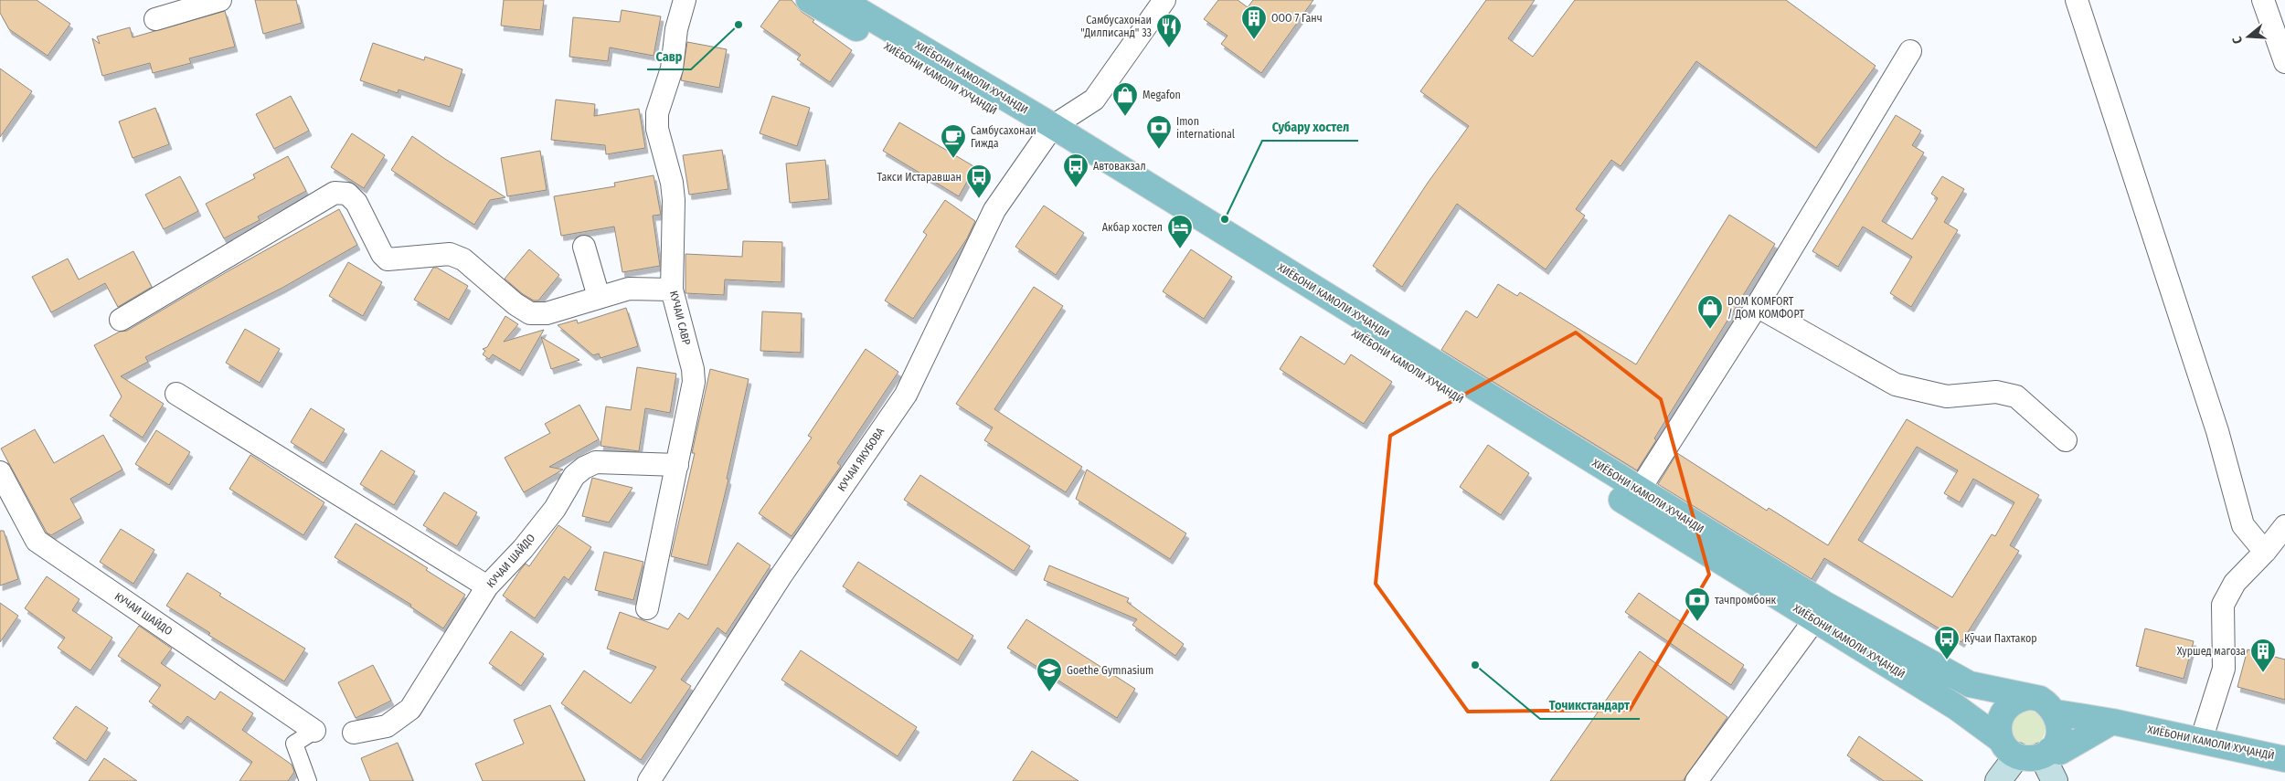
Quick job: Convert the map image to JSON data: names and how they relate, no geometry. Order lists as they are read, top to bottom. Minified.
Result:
{"streets":{"main road":["ХИЁБОНИ КАМОЛИ ХУЧАНДИ","ХИЁБОНИ КАМОЛИ ХУҶАНДӢ"],"street":["КУЧАИ САВР","КУЧАИ ЯКУБОВА","КУЧАИ ШАЙДО"]},"crossings":[["ХИЁБОНИ КАМОЛИ ХУЧАНДИ","ХИЁБОНИ КАМОЛИ ХУҶАНДӢ"],["ХИЁБОНИ КАМОЛИ ХУЧАНДИ","КУЧАИ ЯКУБОВА"],["ХИЁБОНИ КАМОЛИ ХУҶАНДӢ","КУЧАИ ЯКУБОВА"],["КУЧАИ САВР","КУЧАИ ШАЙДО"]],"places":{"other":["Савр","Субару хостел","Точикстандарт"],"building":["ООО 7 Ганч","Хуршед магоза"],"restaurant":["Самбусахонаи \"Дилписанд\" 33"],"shop":["Megafon","DOM KOMFORT / ДОМ КОМФОРТ"],"bank":["Imon international","тачпромбонк"],"cafe":["Самбусахонаи Гижда"],"bus stop":["Автовакзал","Такси Истаравшан","Кӯчаи Пахтакор"],"hotel":["Акбар хостел"],"school or university":["Goethe Gymnasium"]},"north":"left"}
